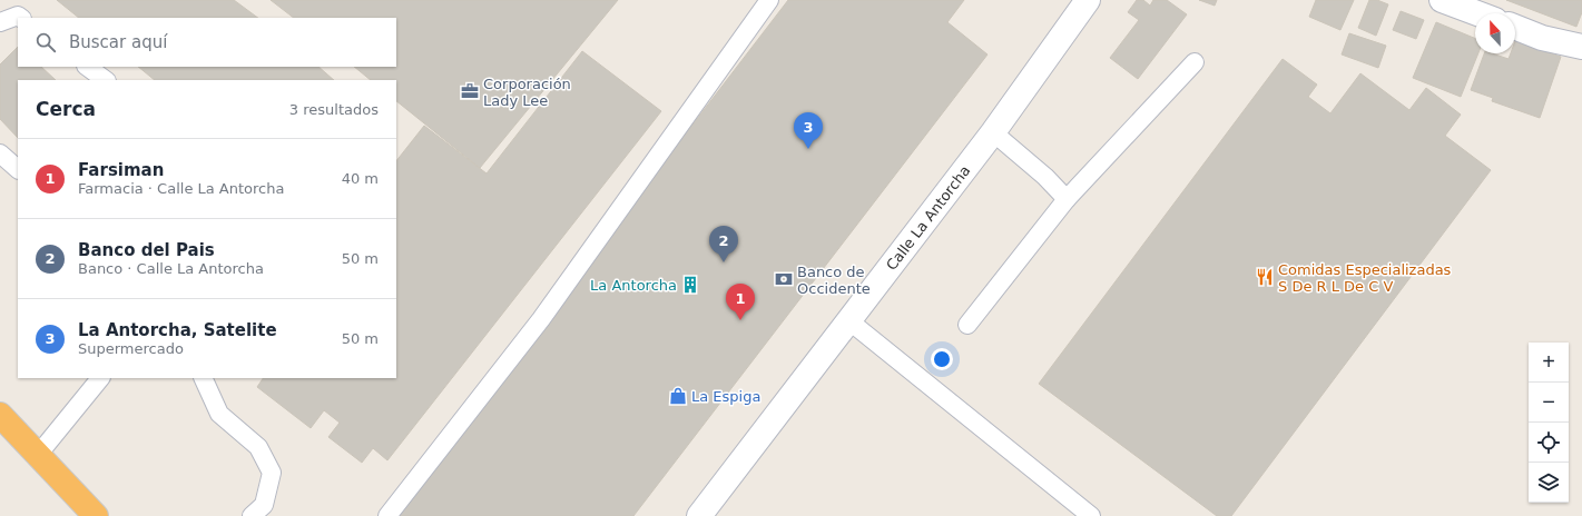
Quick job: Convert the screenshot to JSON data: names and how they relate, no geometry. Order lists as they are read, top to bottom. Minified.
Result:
{"streets":{"street":["Calle La Antorcha"]},"places":{"office":["Corporación Lady Lee"],"restaurant":["Comidas Especializadas S De R L De C V"],"bank":["Banco de Occidente"],"building":["La Antorcha"],"shop":["La Espiga"]},"north":"top","page":{"search":"Buscar aquí","heading":["Cerca","3 resultados"],"pins":["3","2","1"],"list":[{"mark":"1","name":"Farsiman","note":"Farmacia · Calle La Antorcha","value":"40 m"},{"mark":"2","name":"Banco del Pais","note":"Banco · Calle La Antorcha","value":"50 m"},{"mark":"3","name":"La Antorcha, Satelite","note":"Supermercado","value":"50 m"}],"map_buttons":["+","−"]}}
